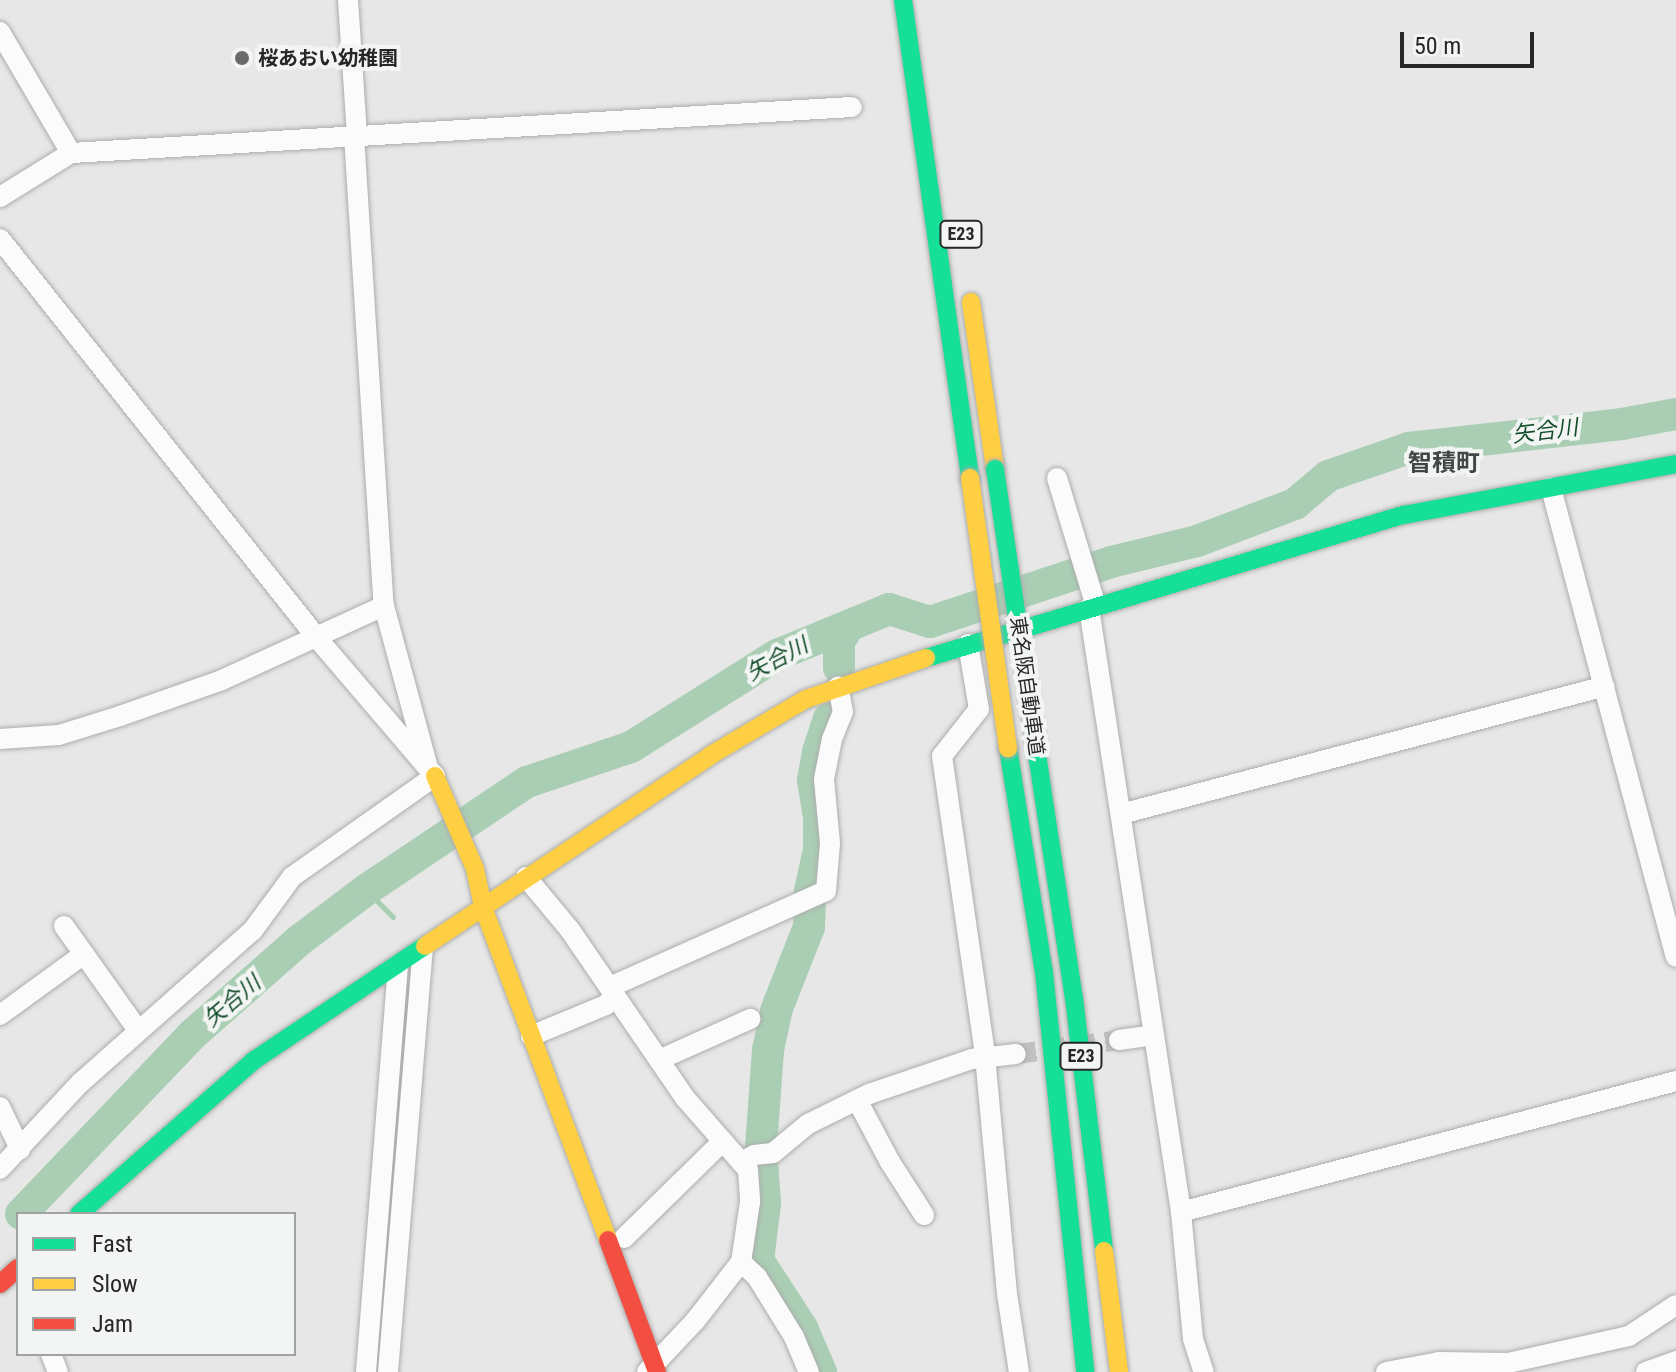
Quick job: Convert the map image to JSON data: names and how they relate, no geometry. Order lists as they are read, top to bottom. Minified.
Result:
{"streets":{"main road":["E23","東名阪自動車道"]},"districts":["智積町"],"water":["矢合川"],"places":["桜あおい幼稚園"],"legend":["Fast","Slow","Jam"],"scale_bar":"50 m"}
